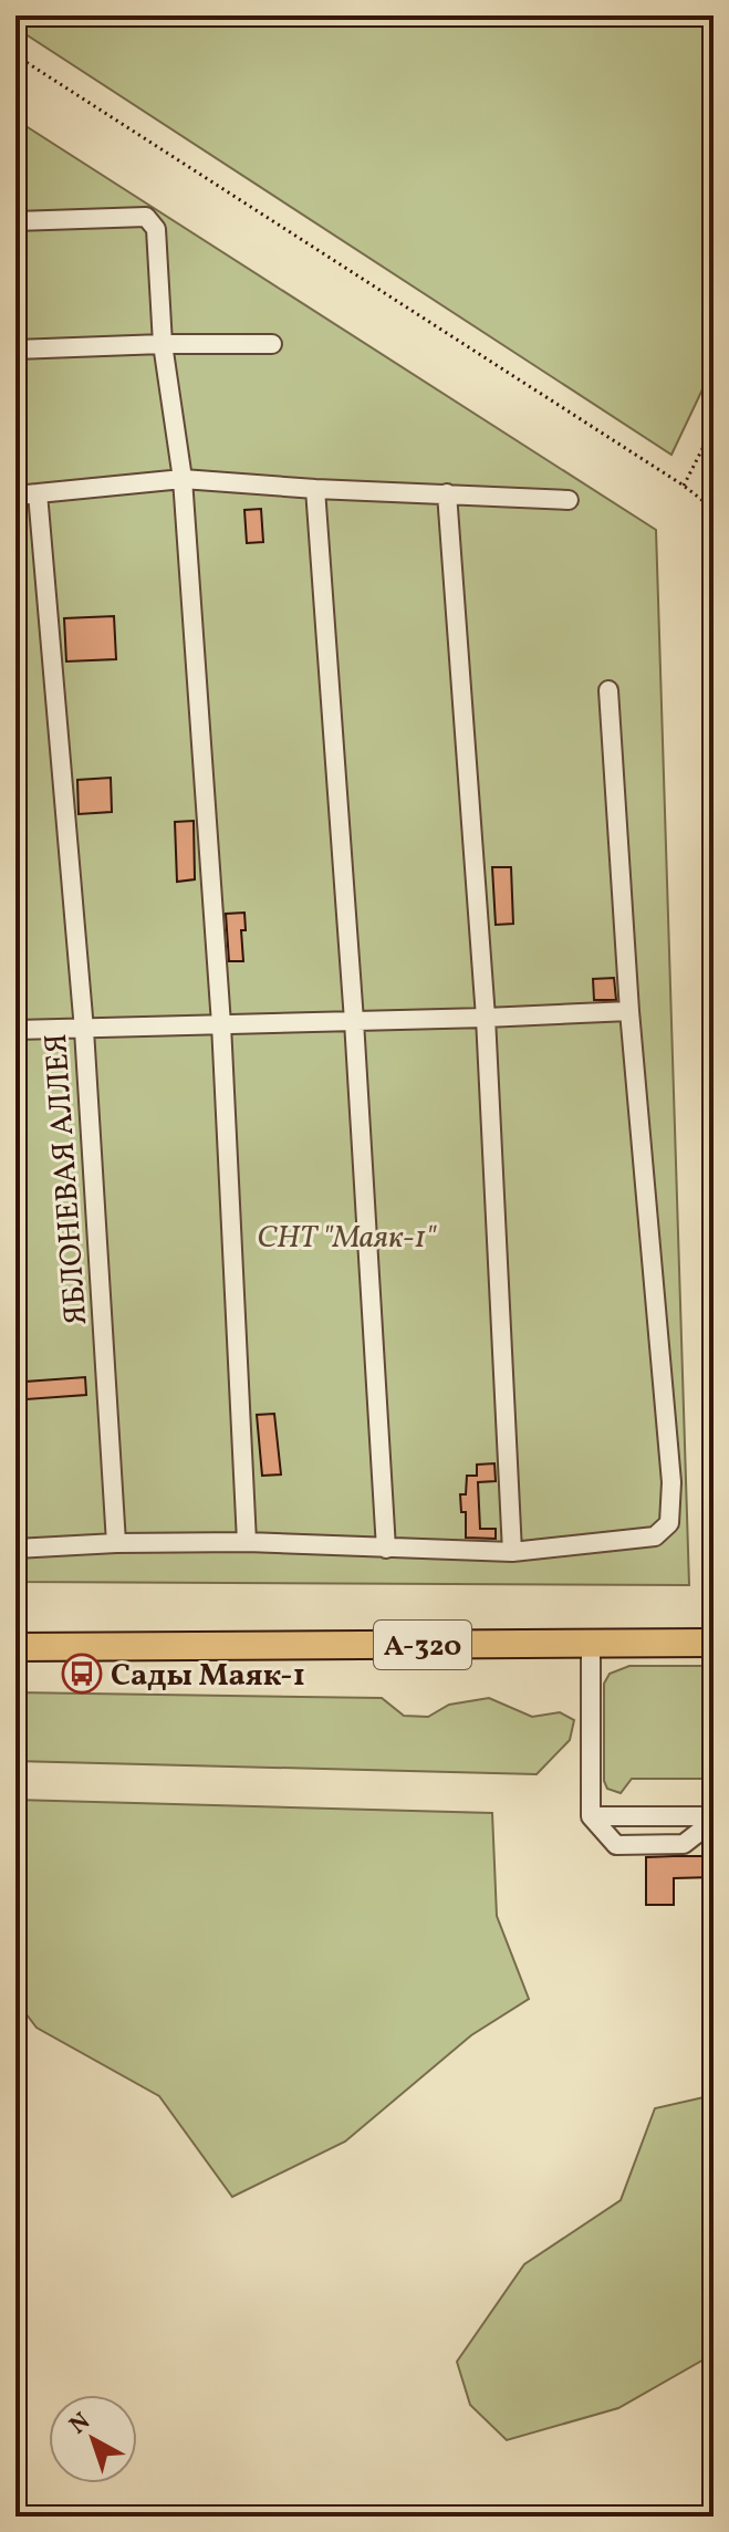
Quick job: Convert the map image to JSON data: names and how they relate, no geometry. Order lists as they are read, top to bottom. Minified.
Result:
{"streets":{"highway":["А-320"],"lane":["ЯБЛОНЕВАЯ АЛЛЕЯ"]},"parks":["СНТ \"Маяк-1\""],"places":{"bus stop":["Сады Маяк-1"]},"north":"top left"}
